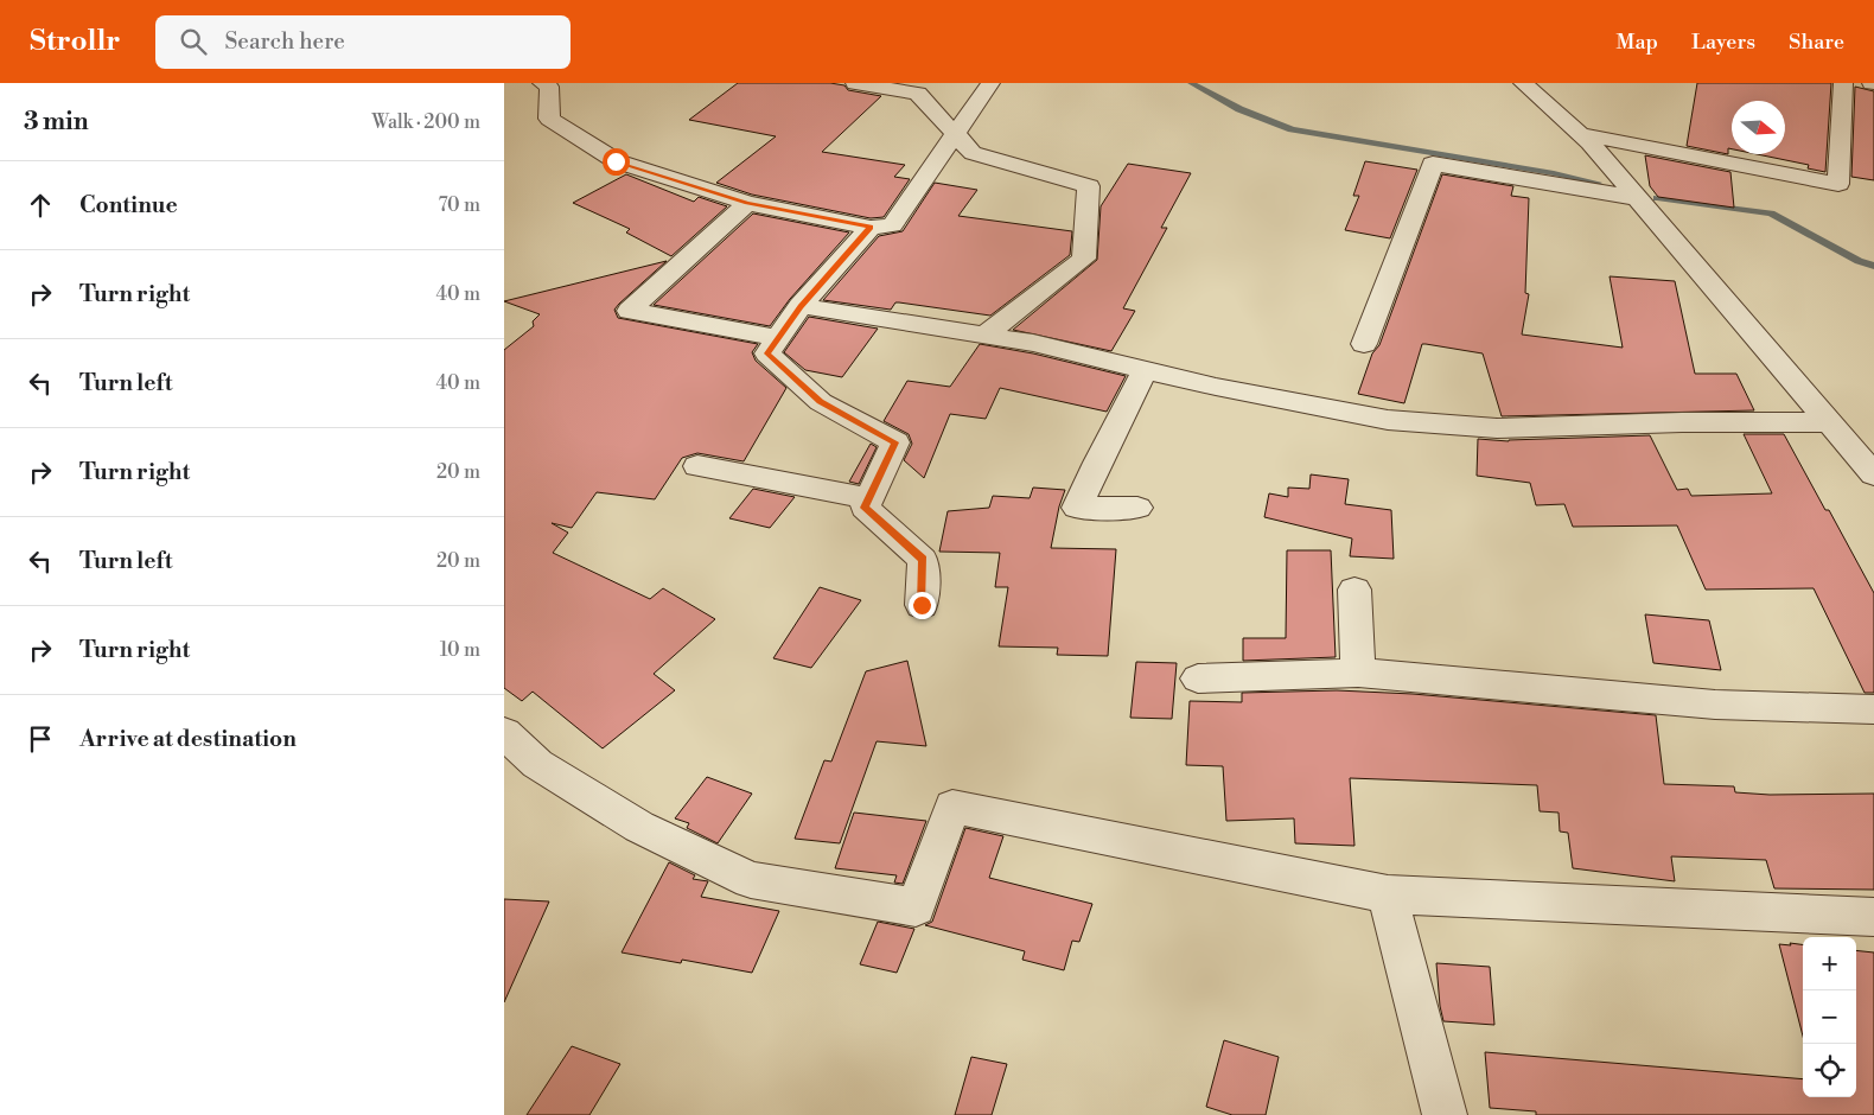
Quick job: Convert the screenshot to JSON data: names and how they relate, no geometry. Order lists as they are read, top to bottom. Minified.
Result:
{"north":"right","page":{"header":"Strollr","search":"Search here","nav":["Map","Layers","Share"],"heading":["3 min","Walk · 200 m"],"list":[["Continue","70 m"],["Turn right","40 m"],["Turn left","40 m"],["Turn right","20 m"],["Turn left","20 m"],["Turn right","10 m"],"Arrive at destination"],"map_buttons":["+","−"]}}
